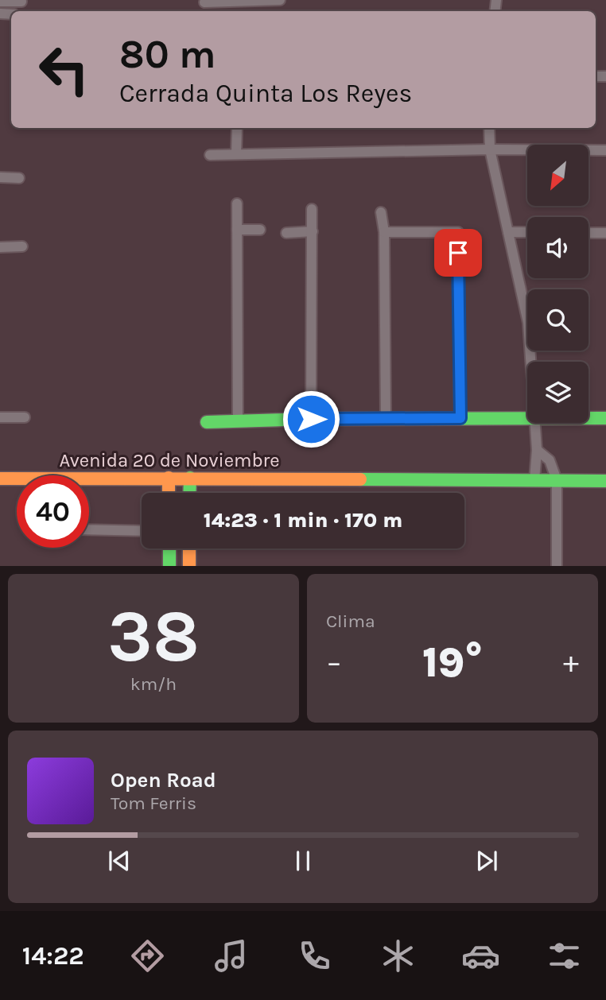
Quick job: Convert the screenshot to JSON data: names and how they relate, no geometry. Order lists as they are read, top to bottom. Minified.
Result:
{"streets":{"main road":["Avenida 20 de Noviembre"]},"north":"bottom left","page":{"turn":["80 m","Cerrada Quinta Los Reyes"],"limit":"40","trip":"14:23 · 1 min · 170 m","tile":[["38","km/h"],"Clima"],"heat":["−","19°","+"],"song":["Open Road","Tom Ferris"],"tabs":"14:22"}}
